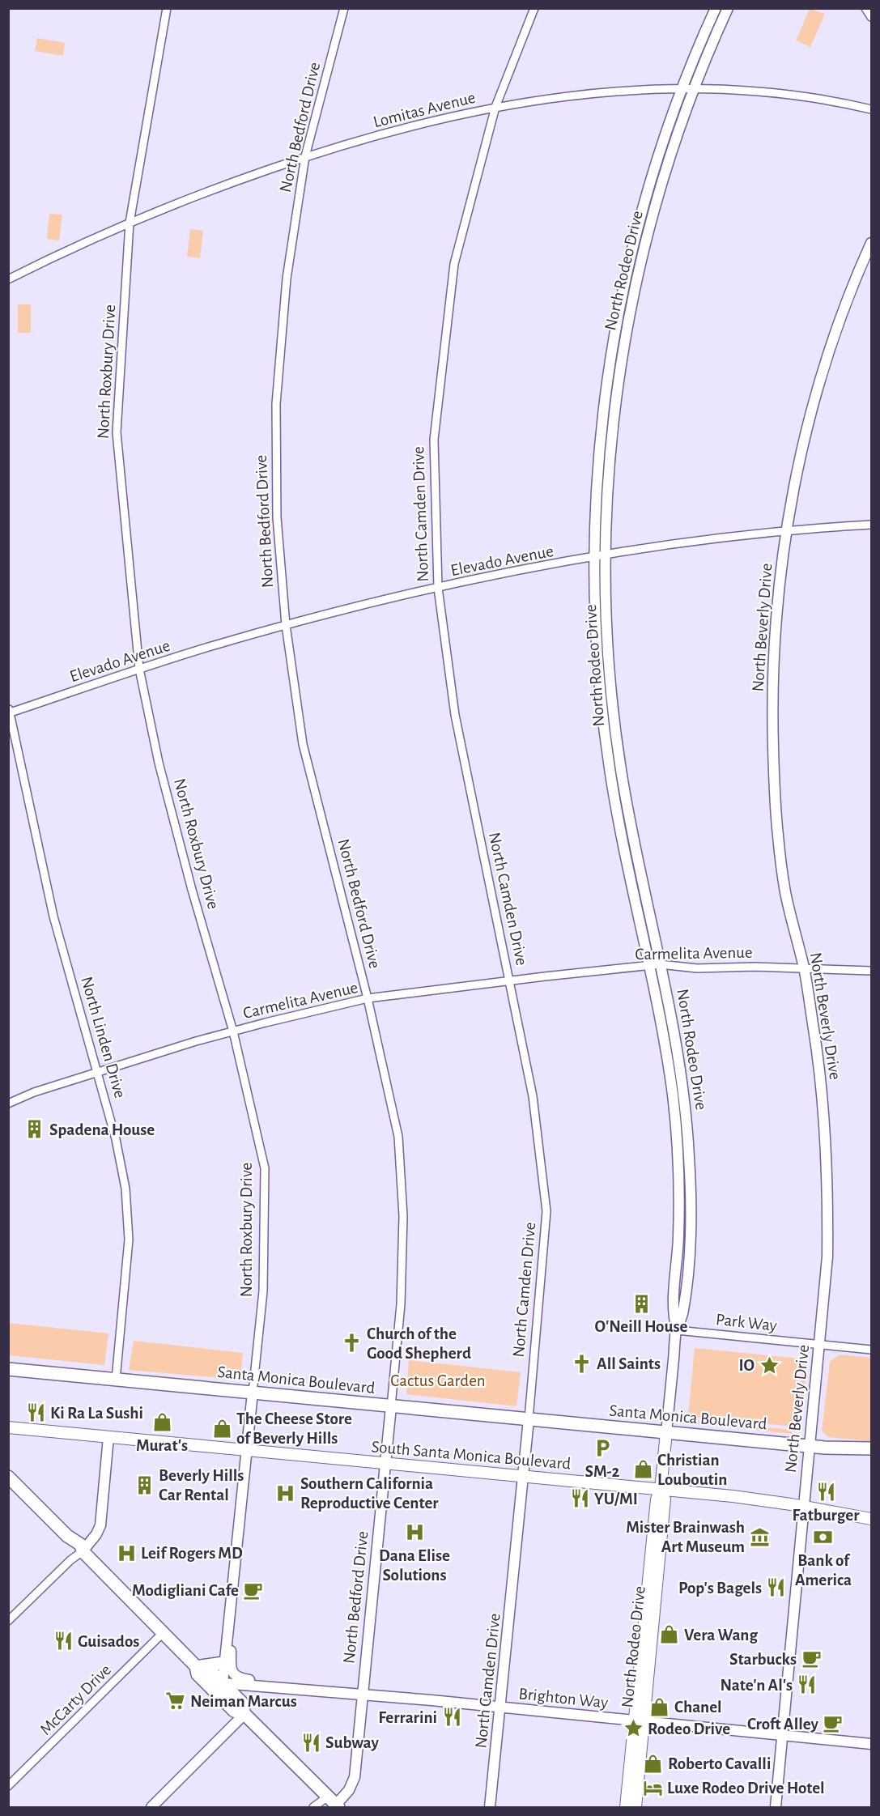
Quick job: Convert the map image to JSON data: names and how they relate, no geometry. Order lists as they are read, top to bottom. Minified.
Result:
{"streets":{"main road":["North Rodeo Drive","Santa Monica Boulevard","South Santa Monica Boulevard"],"street":["Lomitas Avenue","North Bedford Drive","North Roxbury Drive","North Camden Drive","Elevado Avenue","North Beverly Drive","Carmelita Avenue","North Linden Drive","Park Way","Brighton Way","McCarty Drive"]},"crossings":[["Lomitas Avenue","North Bedford Drive"],["Lomitas Avenue","North Rodeo Drive"],["Lomitas Avenue","North Roxbury Drive"],["Lomitas Avenue","North Camden Drive"],["North Bedford Drive","Elevado Avenue"],["North Bedford Drive","Carmelita Avenue"],["North Bedford Drive","Santa Monica Boulevard"],["North Bedford Drive","South Santa Monica Boulevard"],["North Bedford Drive","Brighton Way"],["North Rodeo Drive","Elevado Avenue"],["North Rodeo Drive","Carmelita Avenue"],["North Rodeo Drive","Park Way"],["North Rodeo Drive","Santa Monica Boulevard"],["North Rodeo Drive","South Santa Monica Boulevard"],["North Rodeo Drive","Brighton Way"],["North Roxbury Drive","Elevado Avenue"],["North Roxbury Drive","Carmelita Avenue"],["North Roxbury Drive","Santa Monica Boulevard"],["North Roxbury Drive","South Santa Monica Boulevard"],["North Roxbury Drive","Brighton Way"],["North Camden Drive","Elevado Avenue"],["North Camden Drive","Carmelita Avenue"],["North Camden Drive","Santa Monica Boulevard"],["North Camden Drive","South Santa Monica Boulevard"],["North Camden Drive","Brighton Way"],["Elevado Avenue","North Beverly Drive"],["Elevado Avenue","North Linden Drive"],["North Beverly Drive","Carmelita Avenue"],["North Beverly Drive","Park Way"],["North Beverly Drive","Santa Monica Boulevard"],["North Beverly Drive","South Santa Monica Boulevard"],["North Beverly Drive","Brighton Way"],["Carmelita Avenue","North Linden Drive"],["North Linden Drive","Santa Monica Boulevard"]],"parks":["Cactus Garden"],"places":{"building":["Spadena House","O'Neill House","Beverly Hills Car Rental"],"church":["Church of the Good Shepherd","All Saints"],"place":["IO","Rodeo Drive"],"restaurant":["Ki Ra La Sushi","Fatburger","YU/MI","Pop's Bagels","Guisados","Nate'n Al's","Ferrarini","Subway"],"shop":["Murat's","The Cheese Store of Beverly Hills","Christian Louboutin","Vera Wang","Chanel","Roberto Cavalli"],"parking":["SM-2"],"hospital":["Southern California Reproductive Center","Dana Elise Solutions","Leif Rogers MD"],"museum":["Mister Brainwash Art Museum"],"bank":["Bank of America"],"cafe":["Modigliani Cafe","Starbucks","Croft Alley"],"supermarket":["Neiman Marcus"],"hotel":["Luxe Rodeo Drive Hotel"]}}
